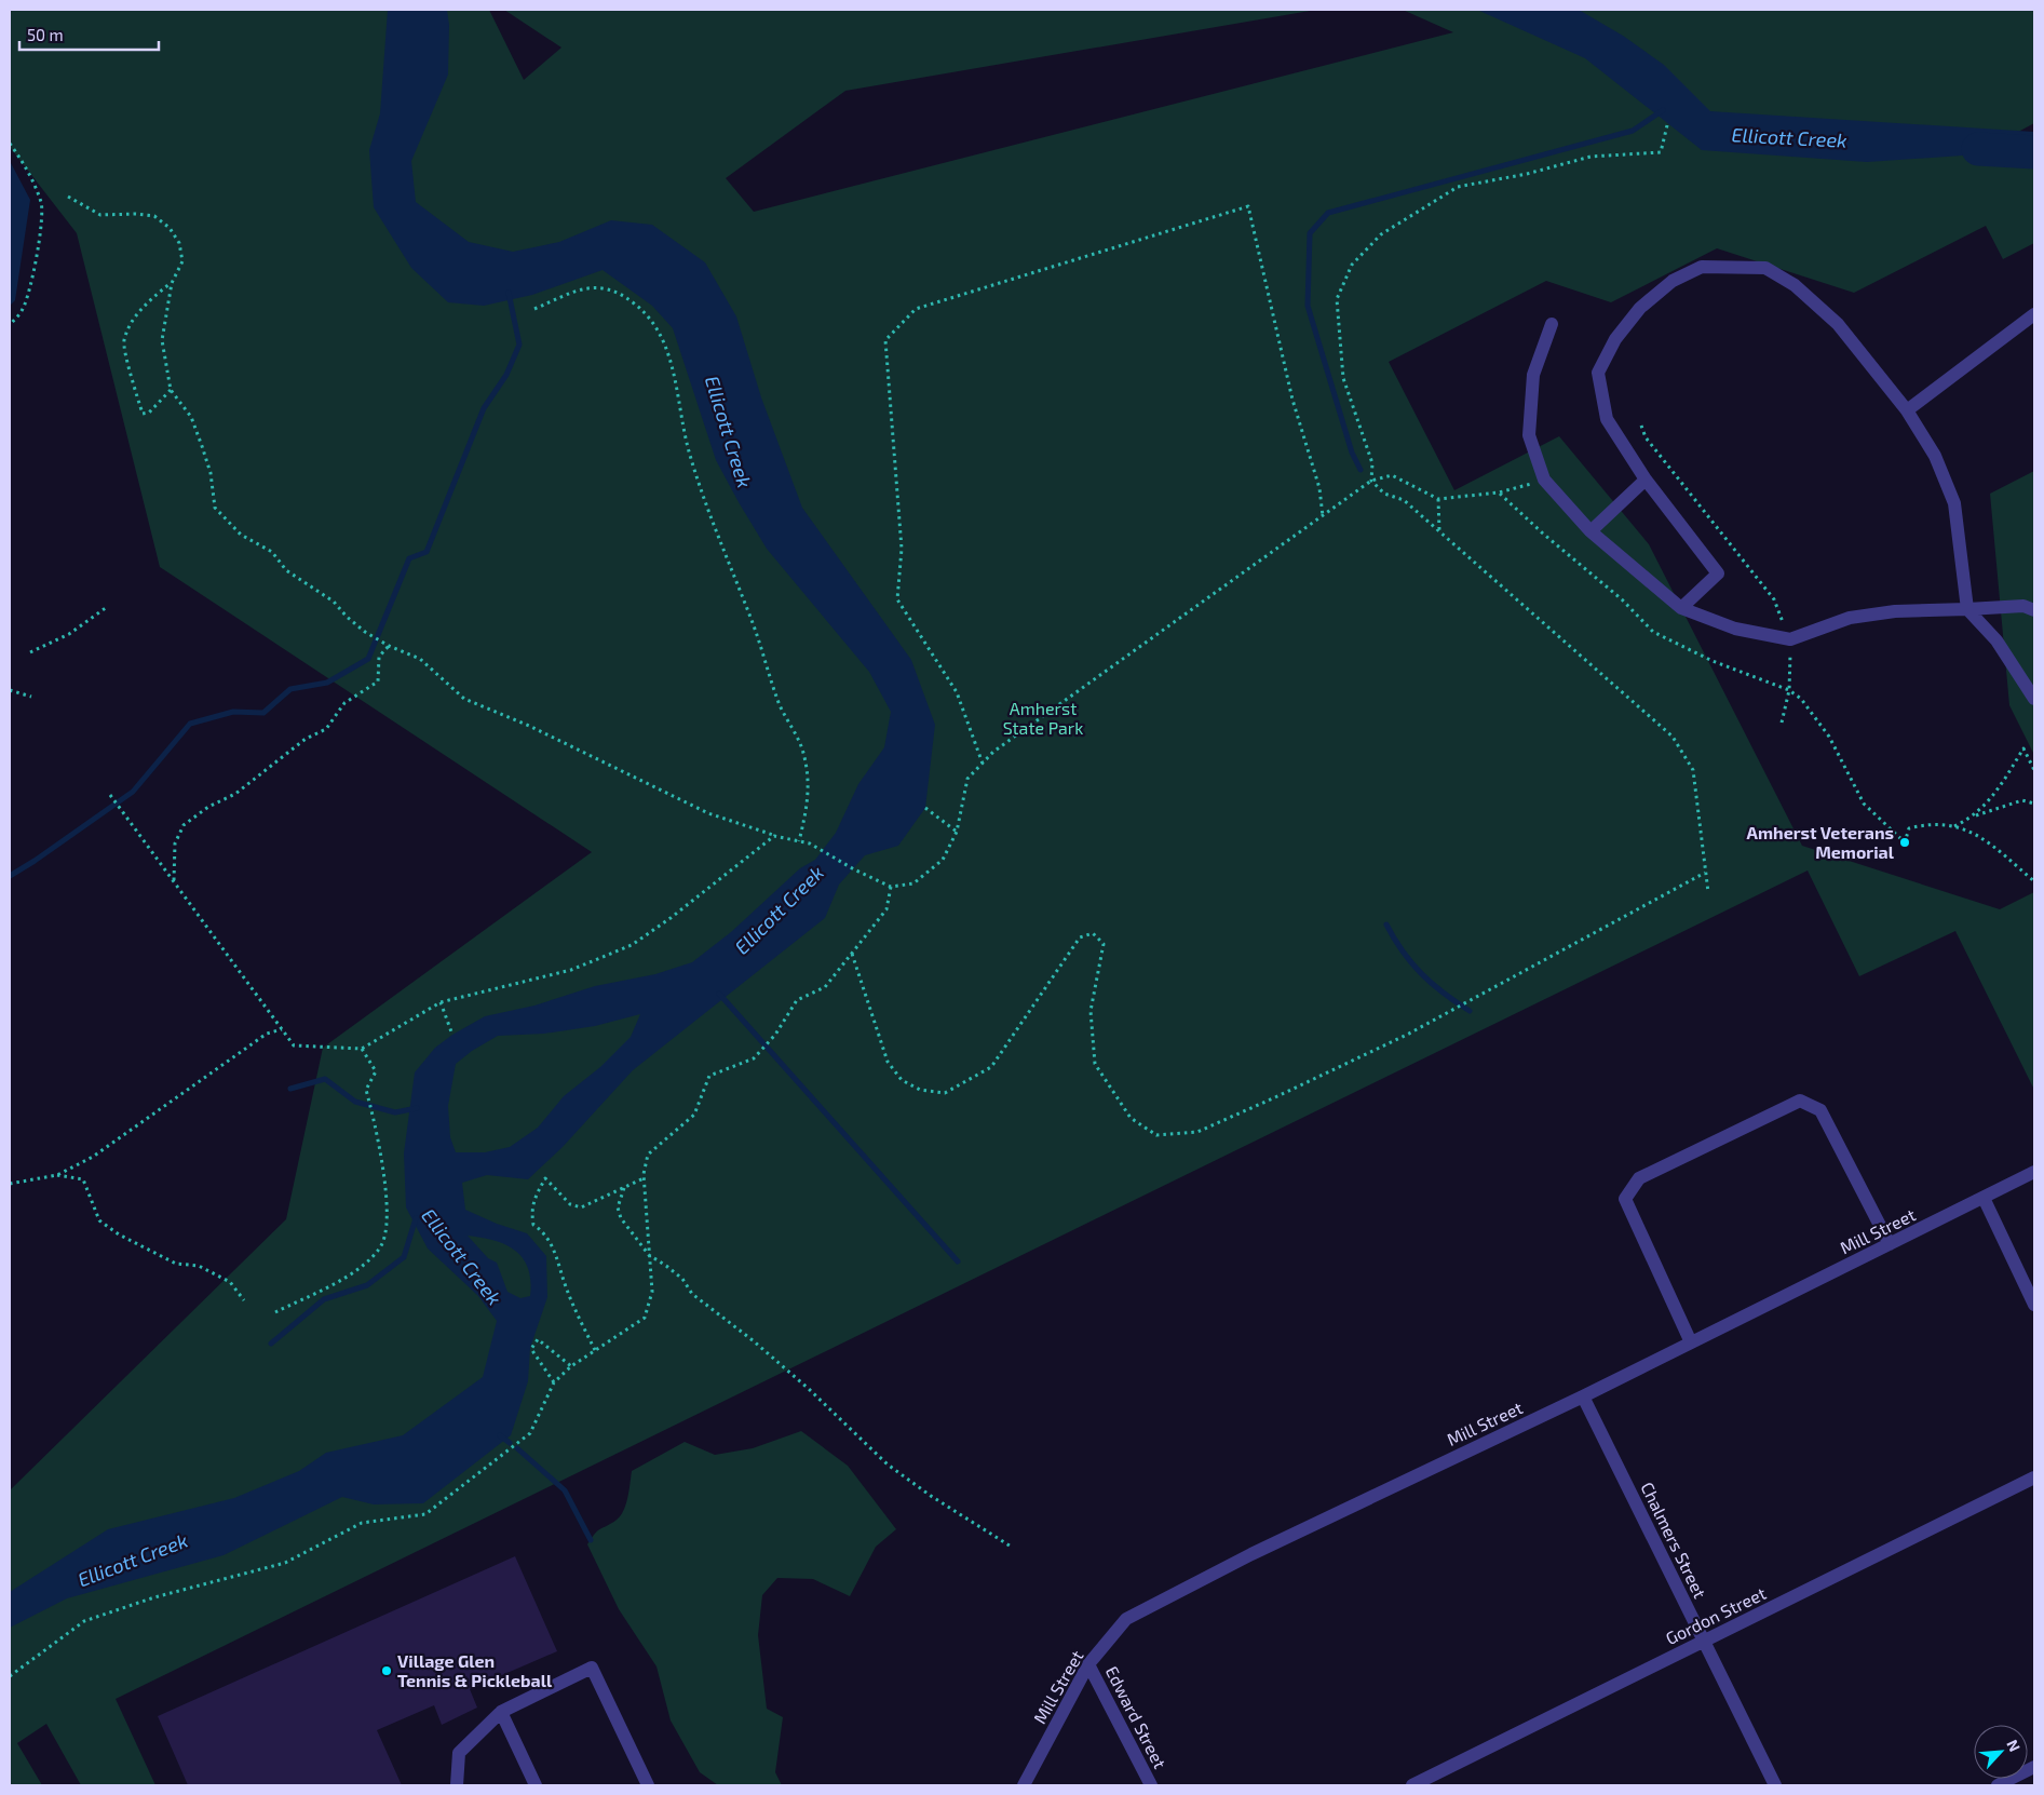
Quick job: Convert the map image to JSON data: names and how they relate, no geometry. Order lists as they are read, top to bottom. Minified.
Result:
{"streets":{"street":["Mill Street","Chalmers Street","Gordon Street","Edward Street"]},"crossings":[["Mill Street","Chalmers Street"],["Mill Street","Edward Street"],["Chalmers Street","Gordon Street"]],"water":["Ellicott Creek"],"parks":["Amherst State Park"],"places":["Amherst Veterans Memorial","Village Glen Tennis & Pickleball"],"scale_bar":"50 m","north":"top right"}
